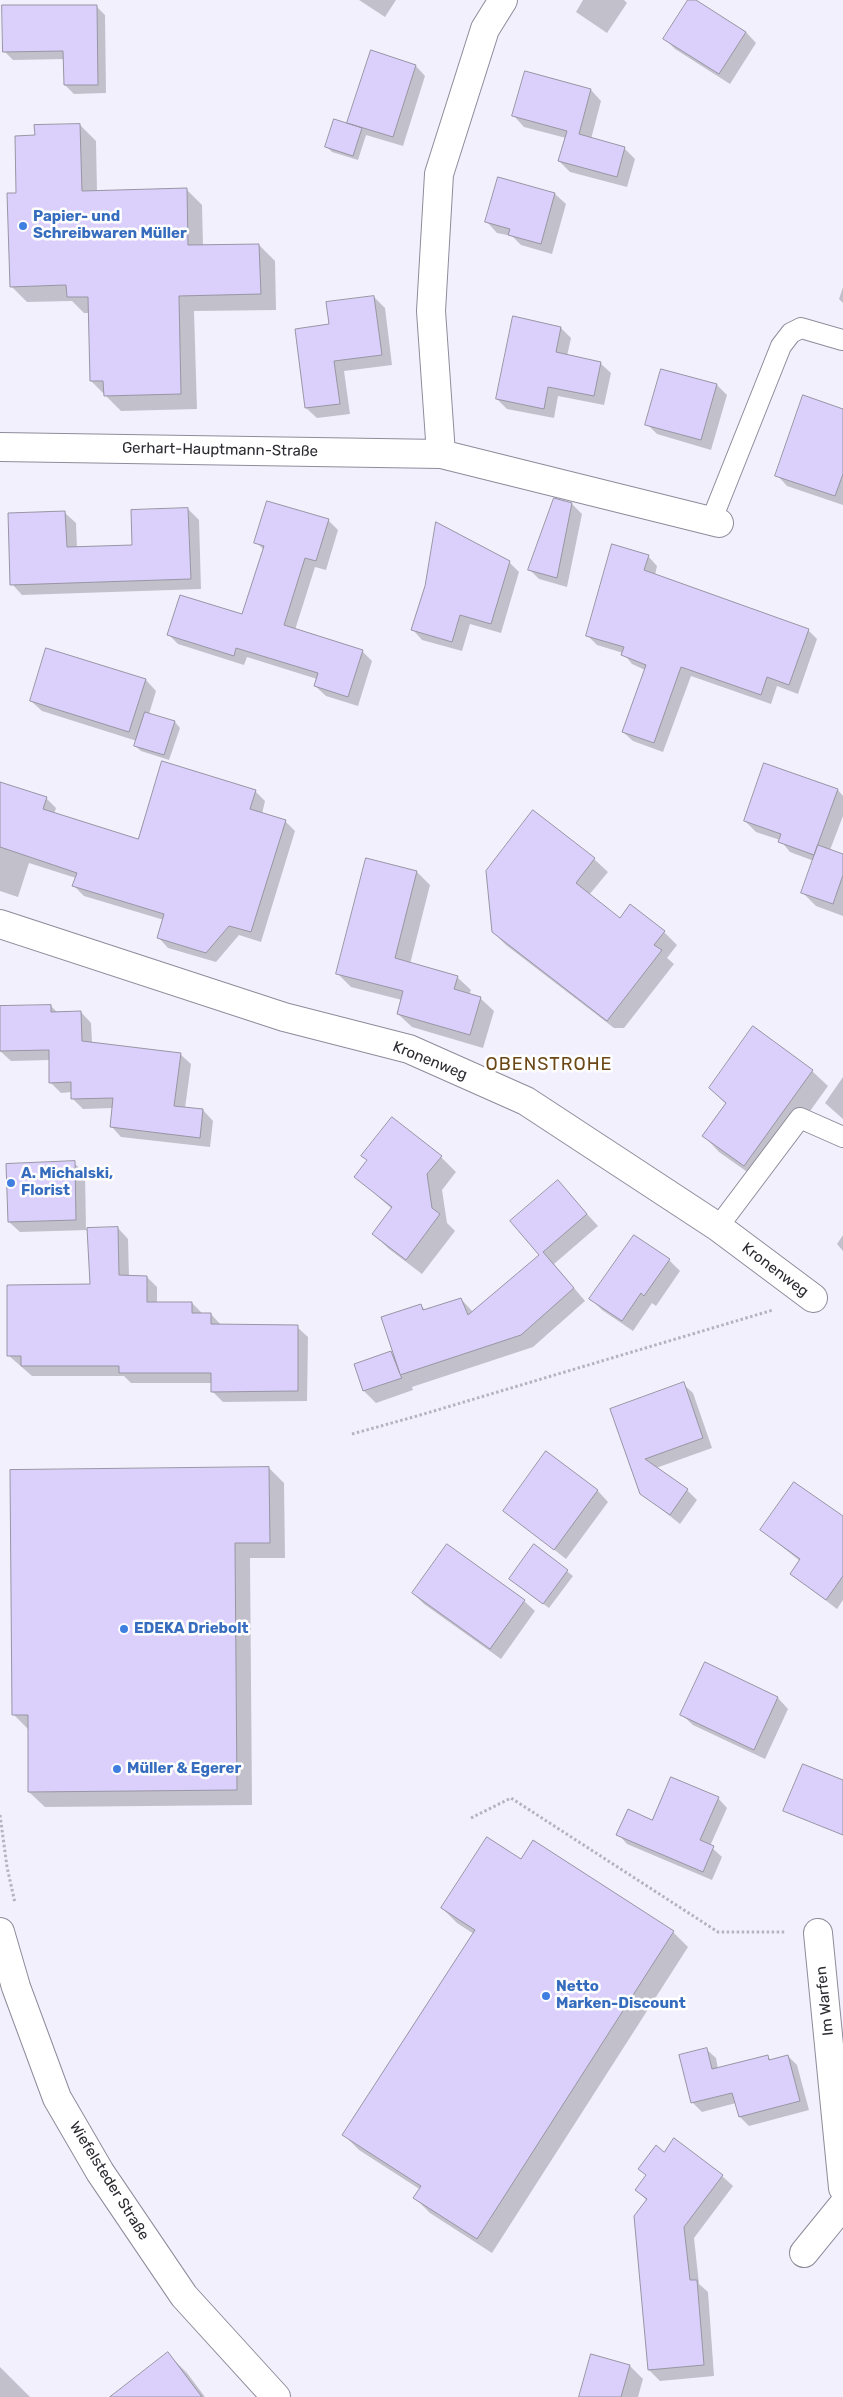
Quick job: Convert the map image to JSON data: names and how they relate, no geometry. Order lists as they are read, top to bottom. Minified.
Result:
{"streets":{"street":["Gerhart-Hauptmann-Straße","Kronenweg","Im Warfen","Wiefelsteder Straße"]},"districts":["OBENSTROHE"],"places":["Papier- und Schreibwaren Müller","A. Michalski, Florist","EDEKA Driebolt","Müller & Egerer","Netto Marken-Discount"]}
